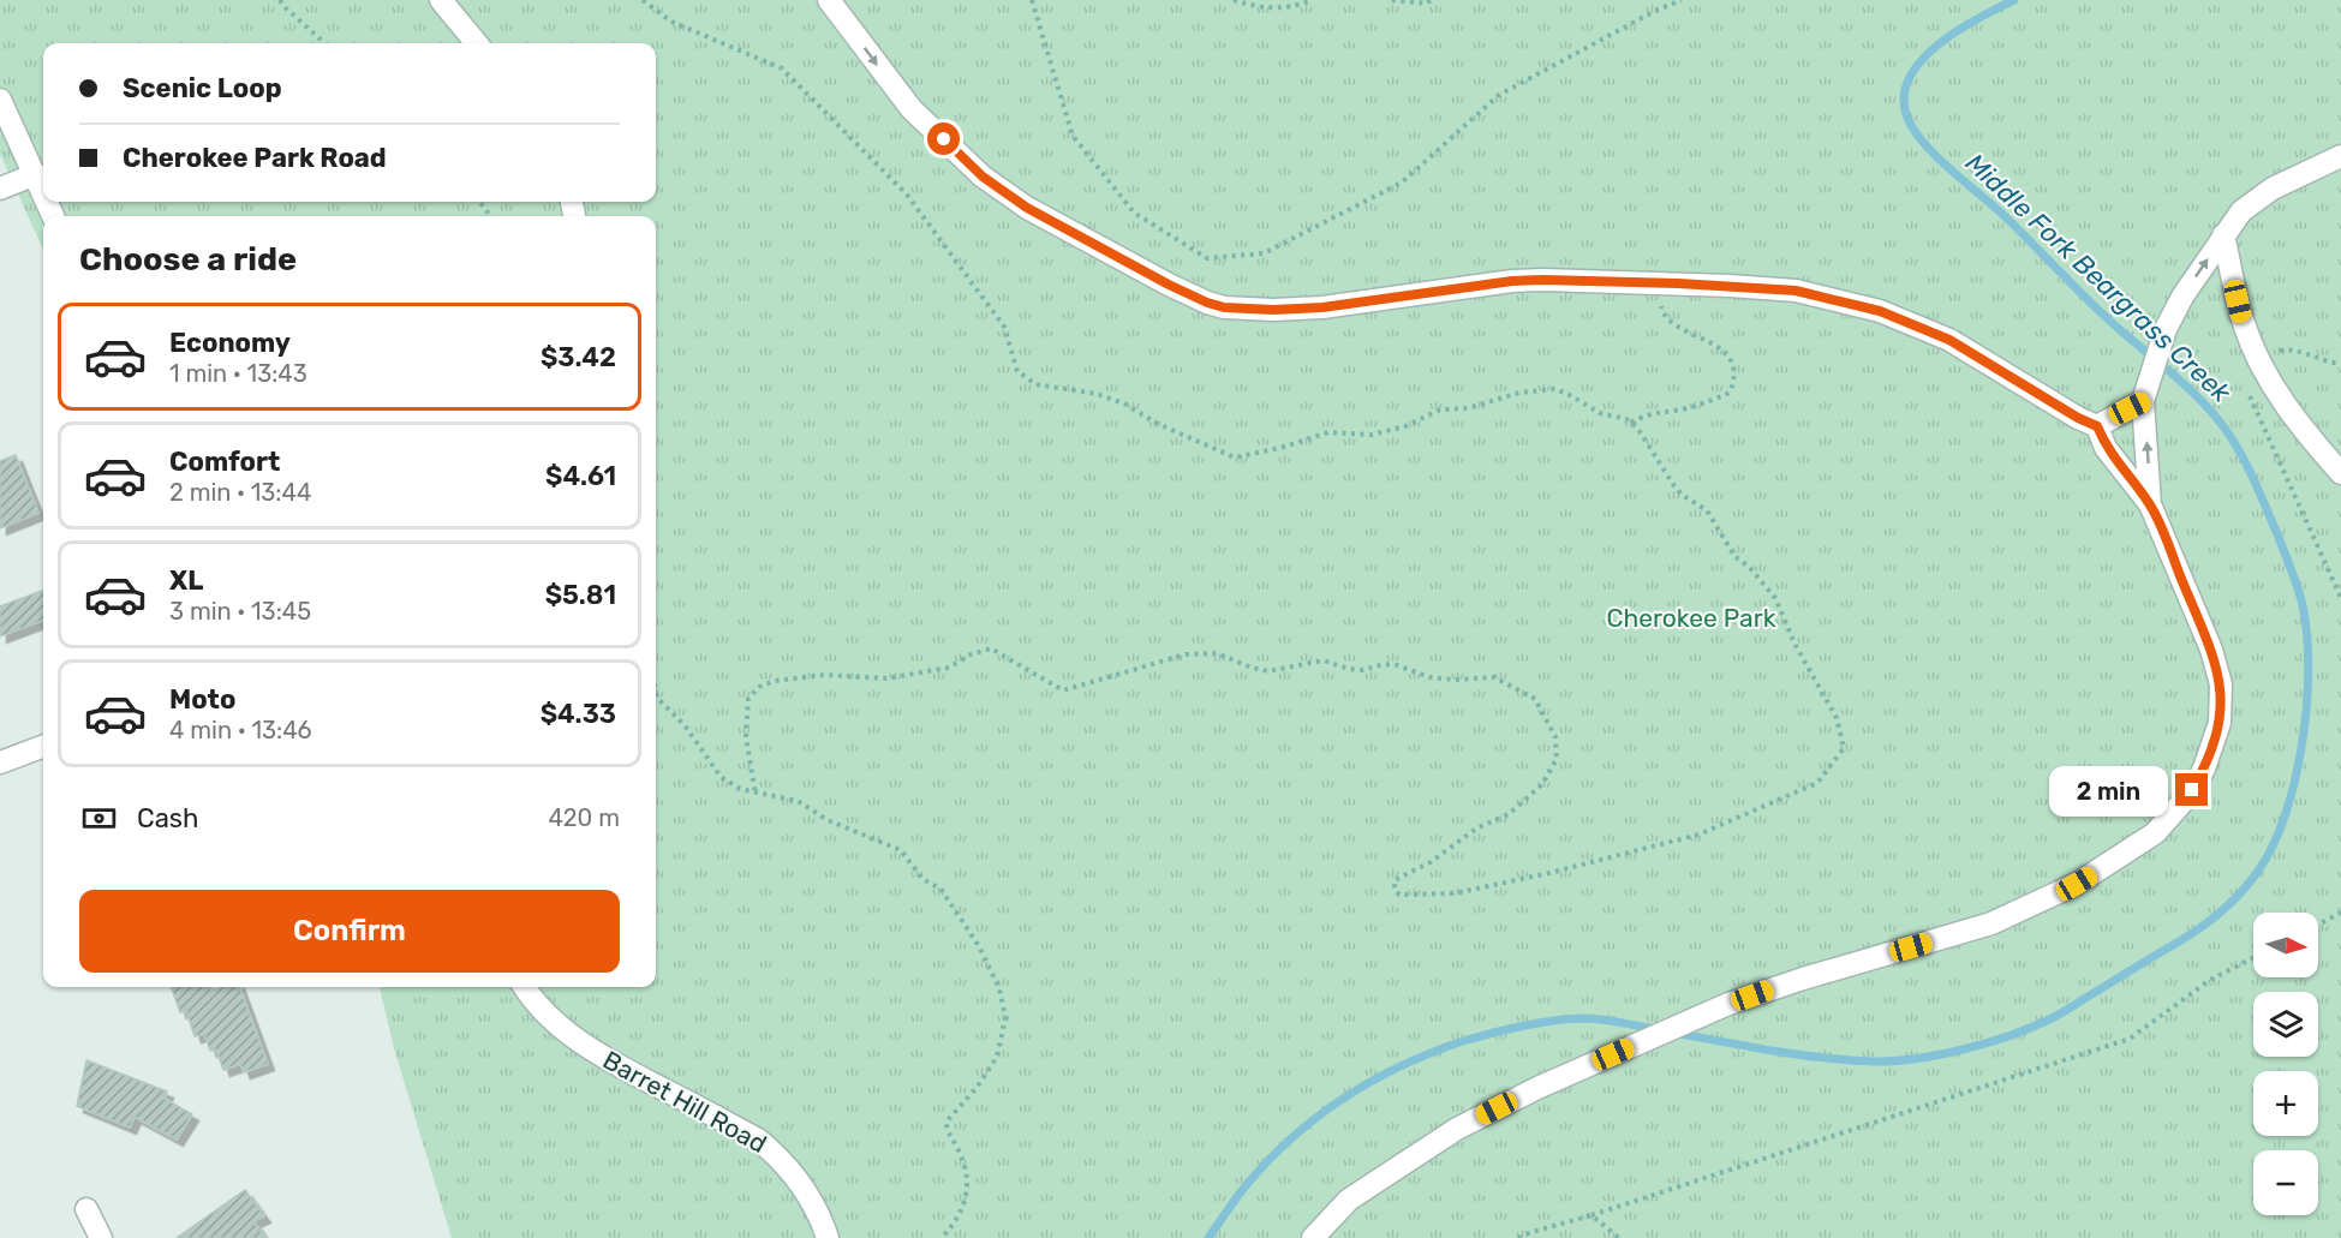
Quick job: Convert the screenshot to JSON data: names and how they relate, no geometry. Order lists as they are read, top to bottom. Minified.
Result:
{"streets":{"street":["Barret Hill Road"]},"water":["Middle Fork Beargrass Creek"],"parks":["Cherokee Park"],"north":"right","page":{"banner":["Scenic Loop","Cherokee Park Road"],"heading":"Choose a ride","list":[{"name":"Economy","note":"1 min · 13:43","value":"$3.42"},{"name":"Comfort","note":"2 min · 13:44","value":"$4.61"},{"name":"XL","note":"3 min · 13:45","value":"$5.81"},{"name":"Moto","note":"4 min · 13:46","value":"$4.33"}],"bubble":"2 min","pay":["Cash","420 m"],"buttons":"Confirm","map_buttons":["+","−"]}}
